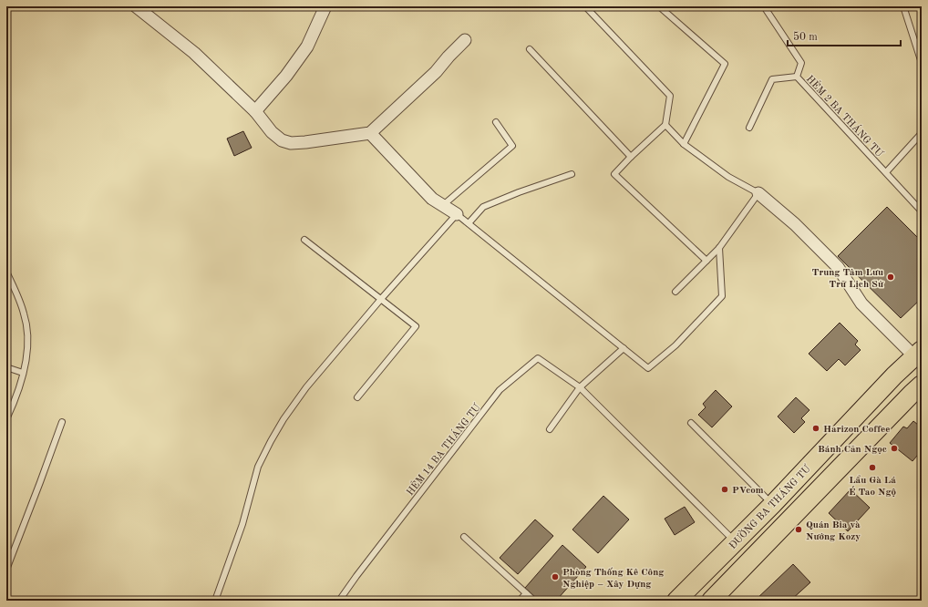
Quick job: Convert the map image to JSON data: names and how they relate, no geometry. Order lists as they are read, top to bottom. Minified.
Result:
{"streets":{"main road":["ĐƯỜNG BA THÁNG TƯ"],"lane":["HẺM 2 BA THÁNG TƯ","HẺM 14 BA THÁNG TƯ"]},"places":["Trung Tâm Lưu Trữ Lịch Sử","Harizon Coffee","Bánh Căn Ngọc","Lẩu Gà Lá É Tao Ngộ","PVcom","Quán Bia và Nướng Kozy","Phòng Thống Kê Công Nghiệp – Xây Dựng"],"scale_bar":"50 m"}
